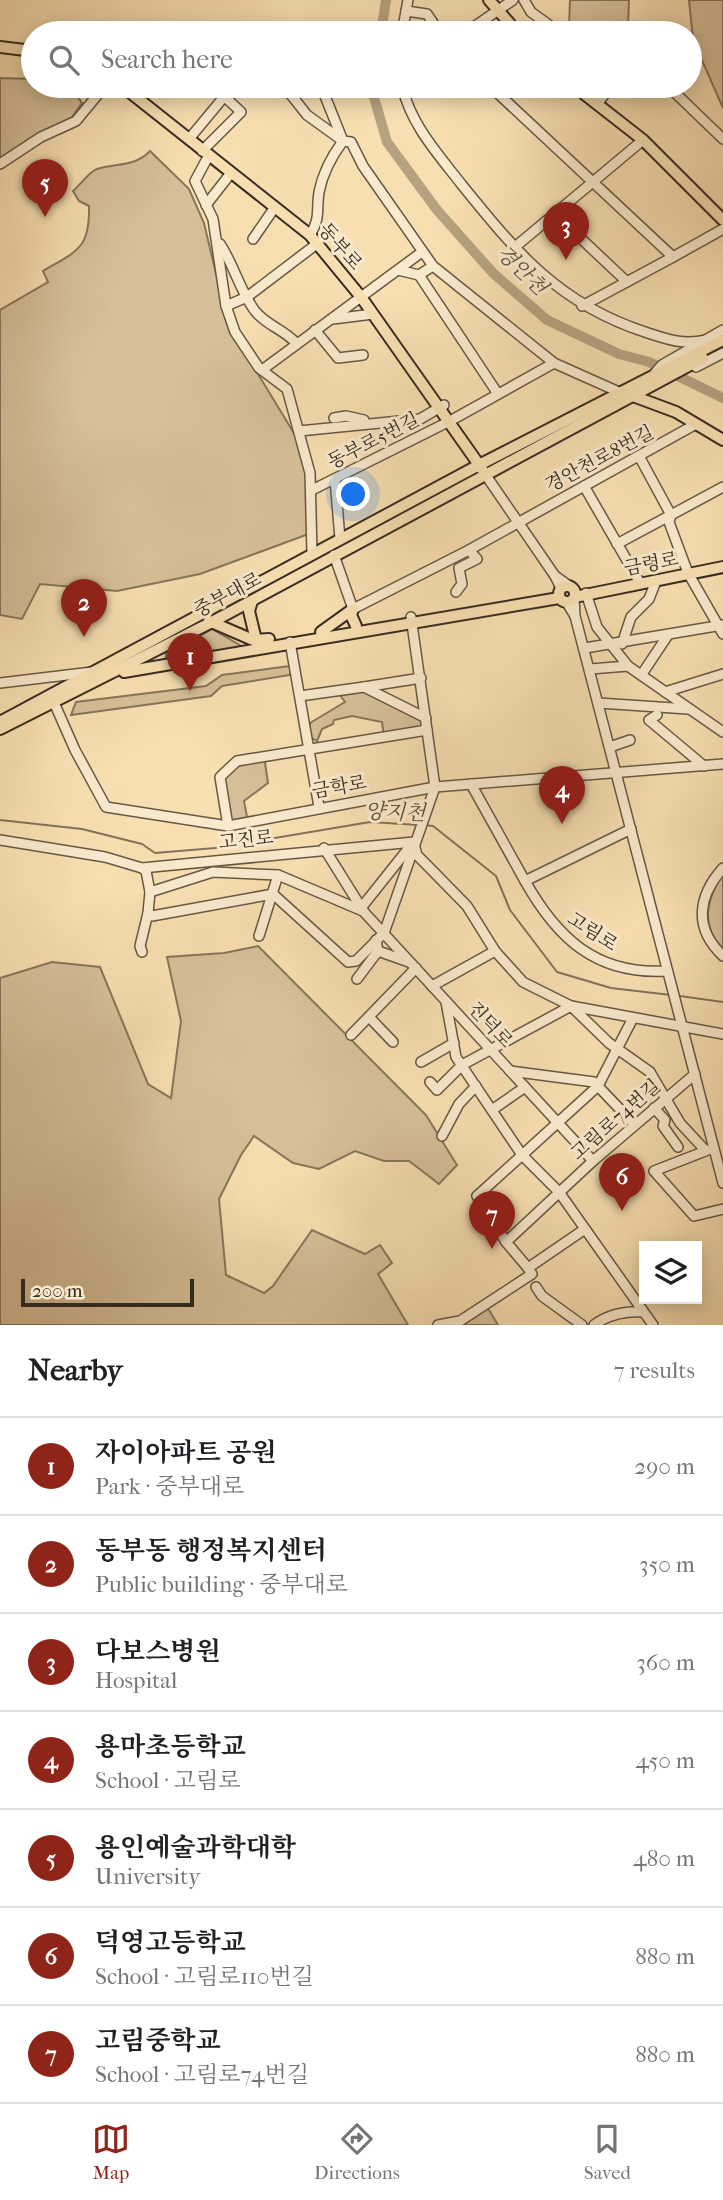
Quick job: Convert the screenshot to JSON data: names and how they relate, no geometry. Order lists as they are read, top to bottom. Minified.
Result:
{"streets":{"main road":["동부로","금령로","중부대로"],"street":["동부로5번길","경안천로8번길","금학로","고진로","고림로","진덕로","고림로74번길"]},"crossings":[["동부로","동부로5번길"],["중부대로","금학로"],["금학로","고림로"],["고진로","진덕로"],["진덕로","고림로74번길"]],"water":["경안천","양지천"],"scale_bar":"200 m","page":{"search":"Search here","pins":["5","3","2","1","4","6","7"],"scale":"200 m","heading":["Nearby","7 results"],"list":[{"mark":"1","name":"자이아파트 공원","note":"Park · 중부대로","value":"290 m"},{"mark":"2","name":"동부동 행정복지센터","note":"Public building · 중부대로","value":"350 m"},{"mark":"3","name":"다보스병원","note":"Hospital","value":"360 m"},{"mark":"4","name":"용마초등학교","note":"School · 고림로","value":"450 m"},{"mark":"5","name":"용인예술과학대학","note":"University","value":"480 m"},{"mark":"6","name":"덕영고등학교","note":"School · 고림로110번길","value":"880 m"},{"mark":"7","name":"고림중학교","note":"School · 고림로74번길","value":"880 m"}],"nav":["Map","Directions","Saved"]}}
